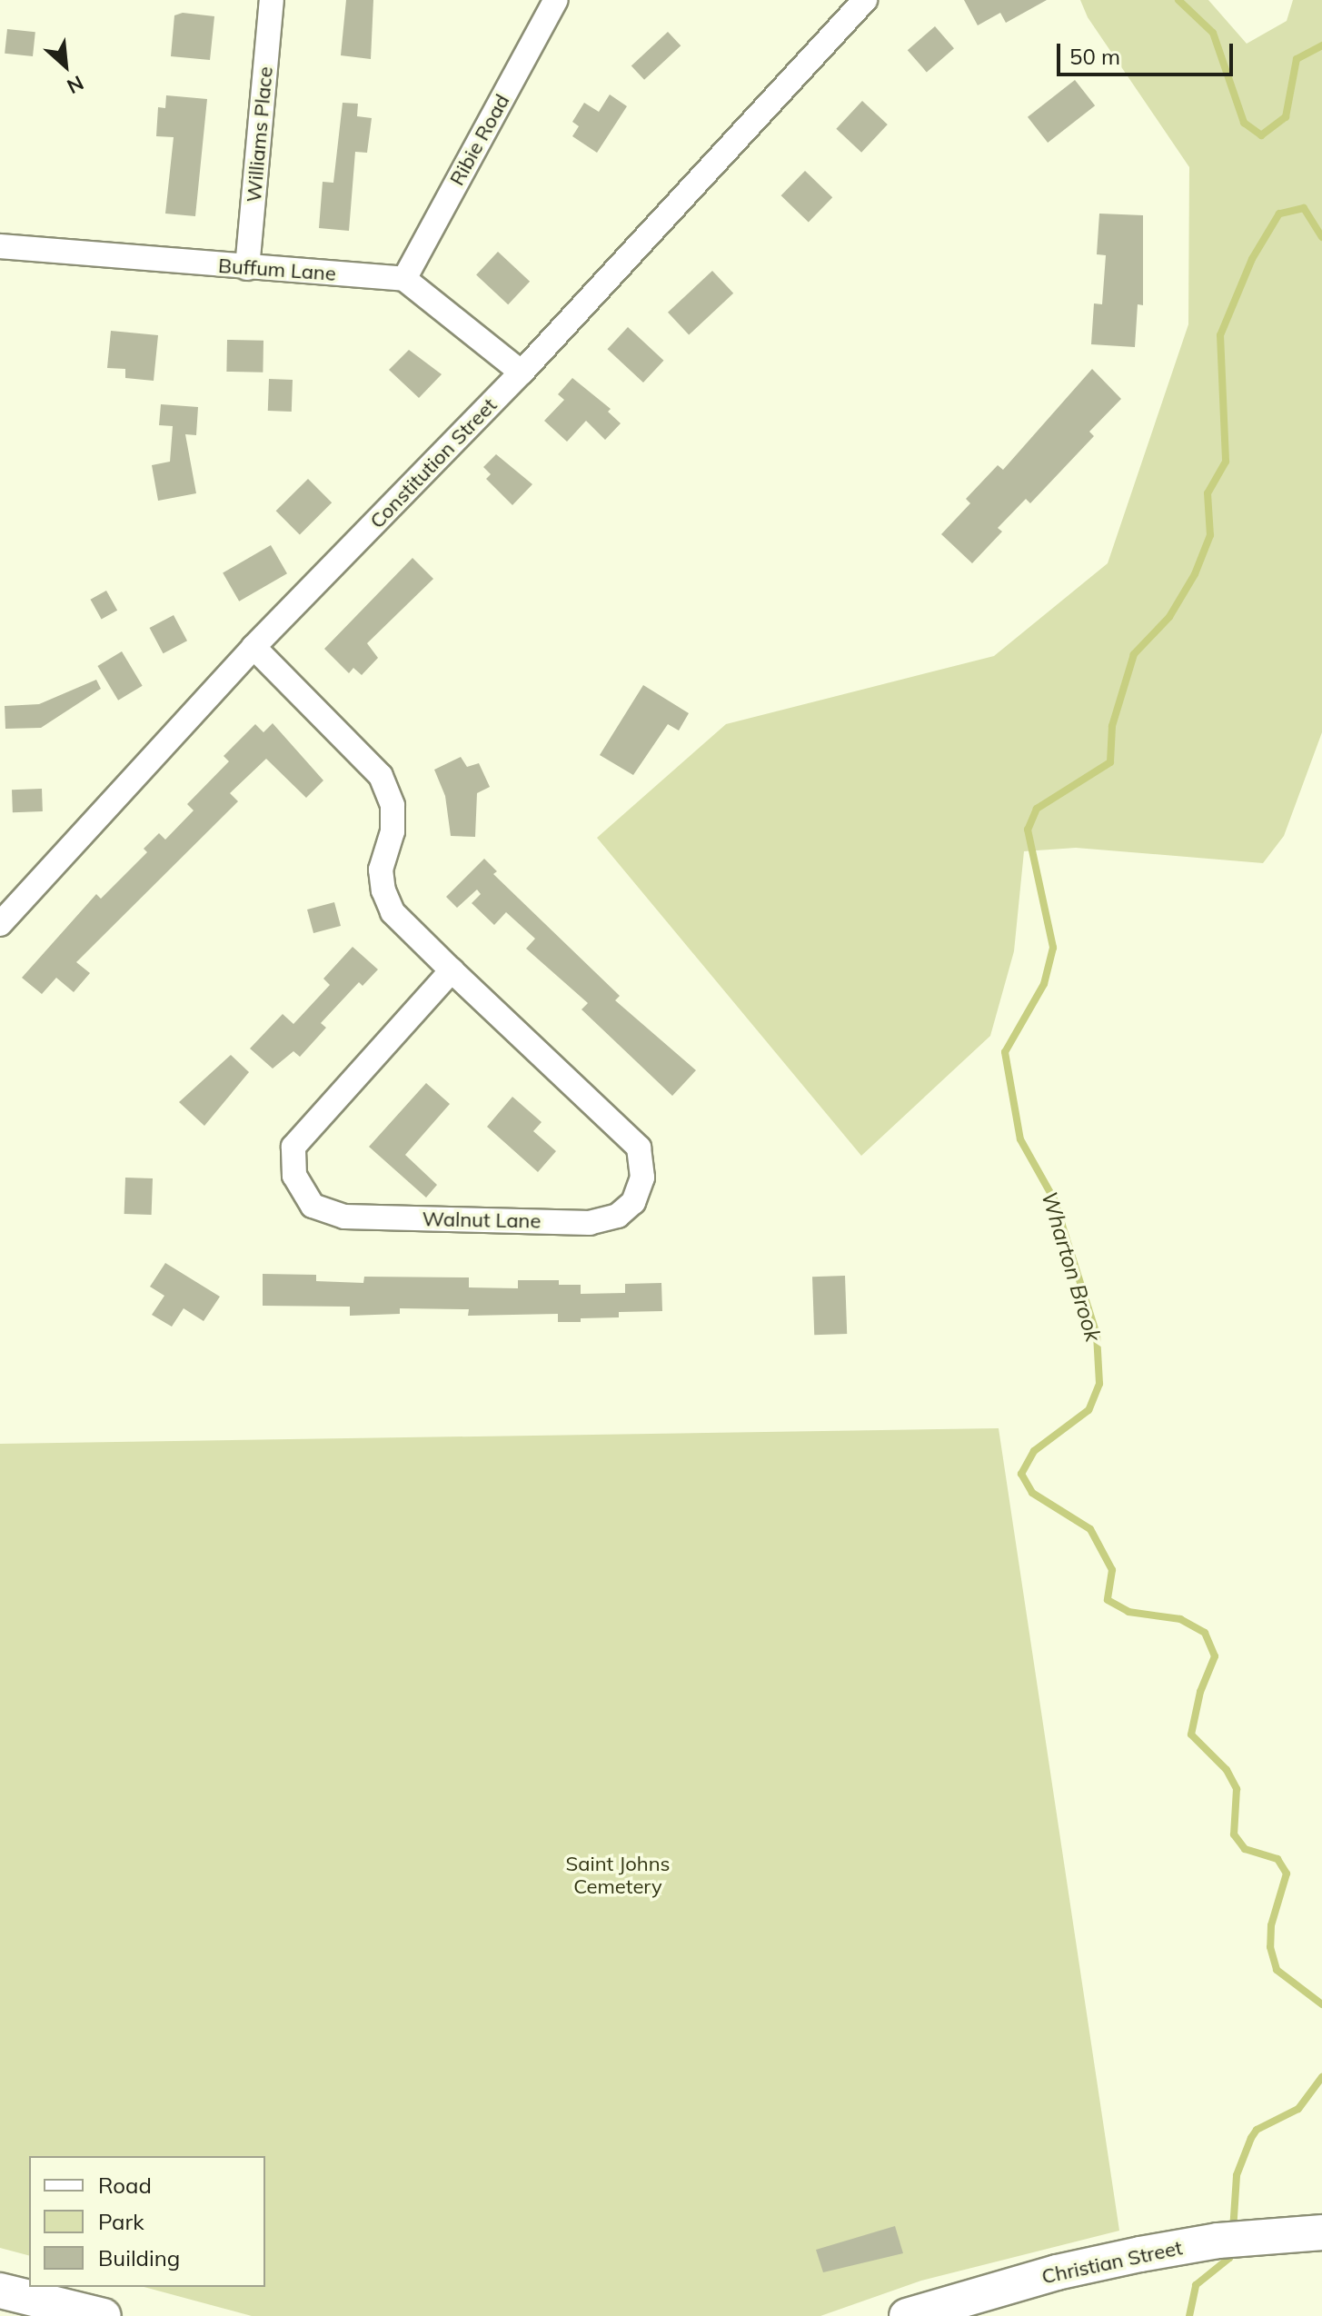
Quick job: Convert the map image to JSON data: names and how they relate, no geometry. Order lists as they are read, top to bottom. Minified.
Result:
{"streets":{"main road":["Christian Street"],"street":["Williams Place","Ribie Road","Buffum Lane","Constitution Street","Walnut Lane"]},"crossings":[["Williams Place","Buffum Lane"],["Ribie Road","Buffum Lane"],["Constitution Street","Walnut Lane"]],"water":["Wharton Brook"],"parks":["Saint Johns Cemetery"],"legend":["Road","Park","Building"],"scale_bar":"50 m","north":"bottom right"}
